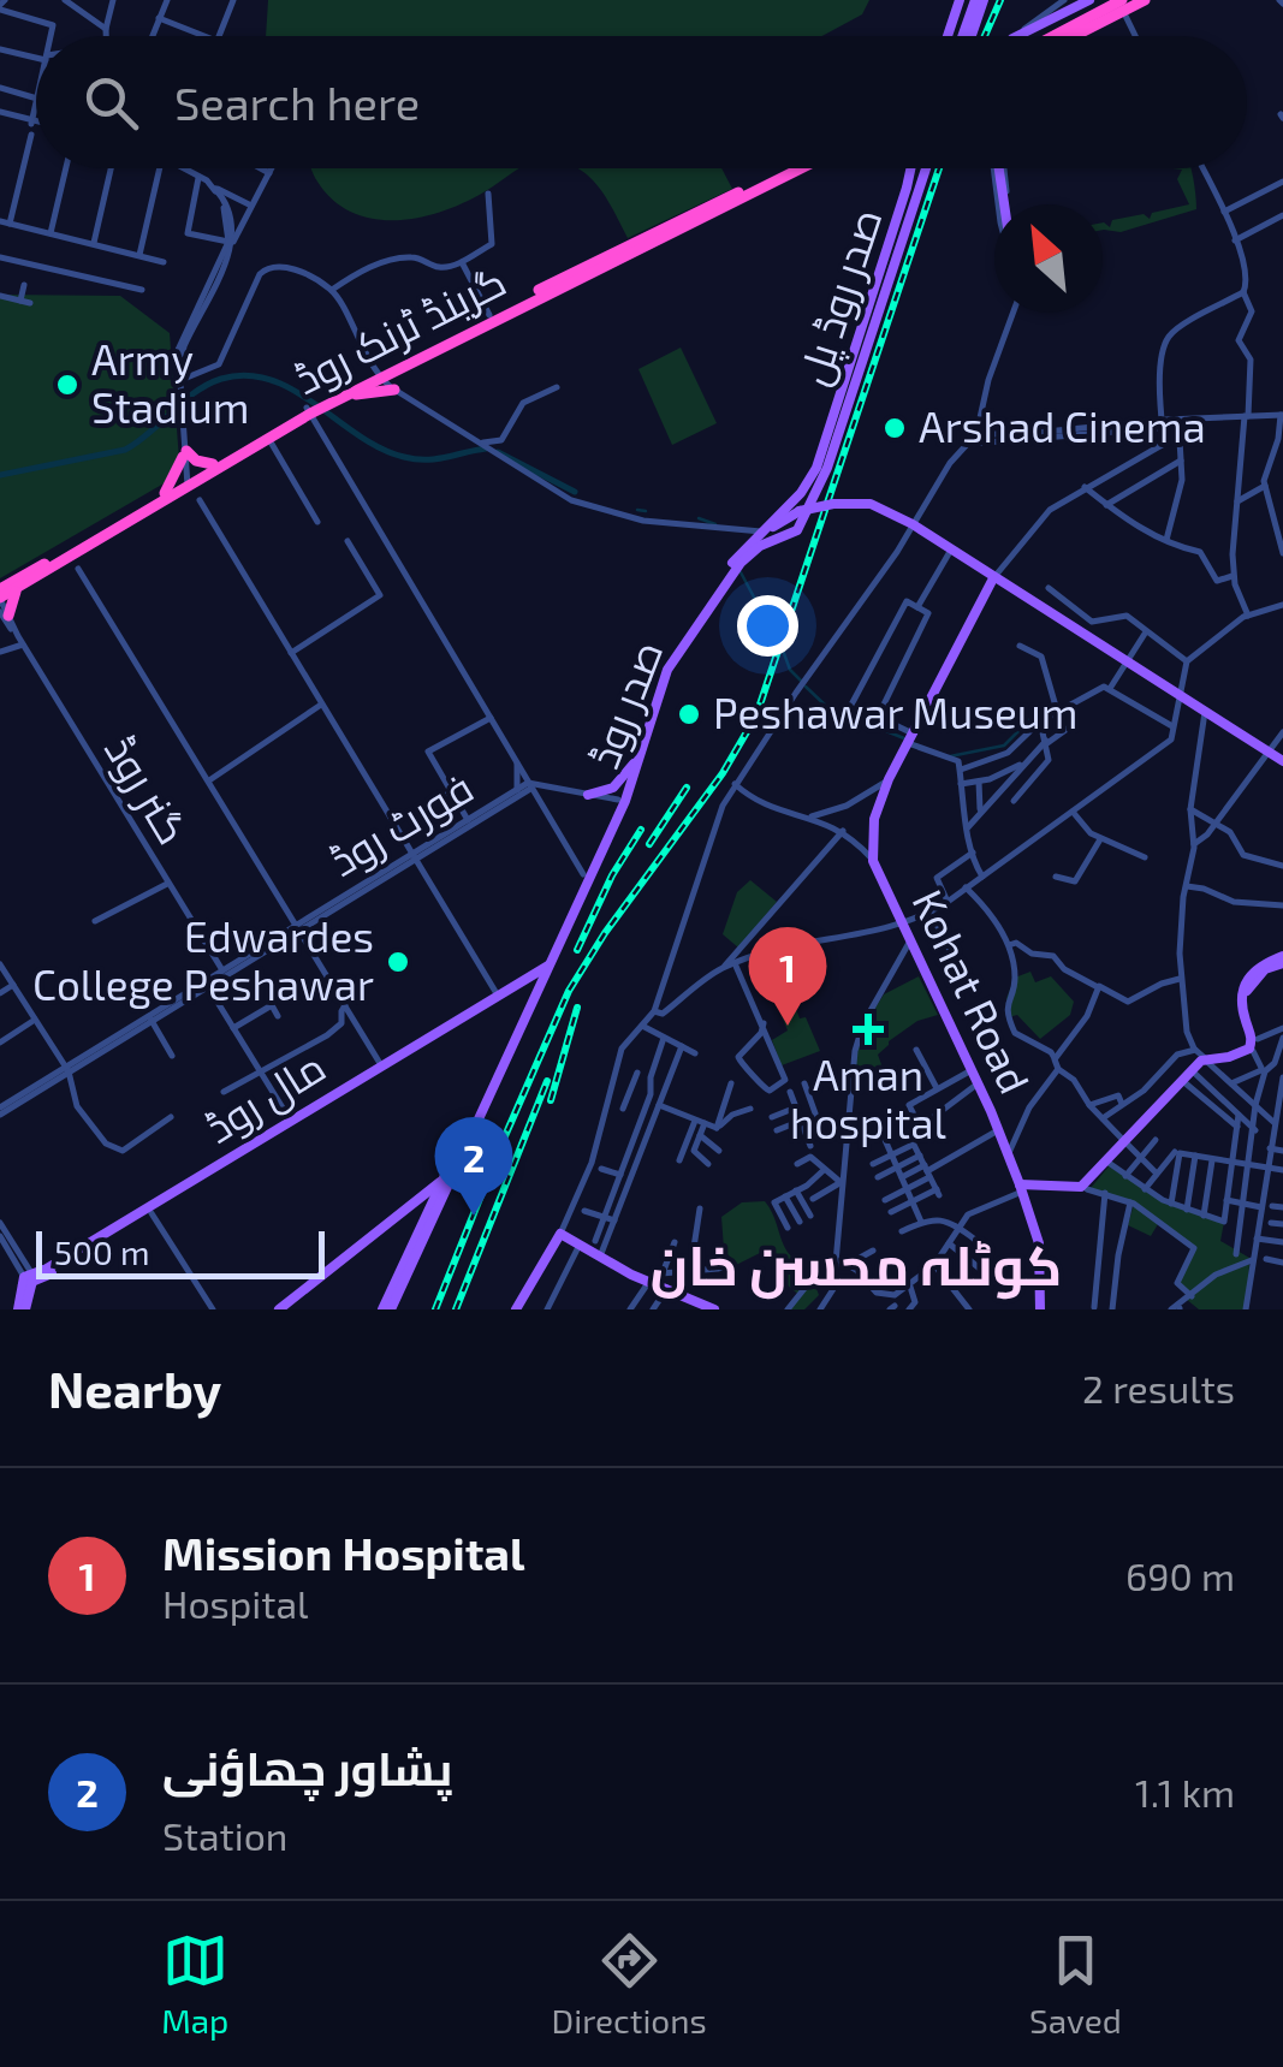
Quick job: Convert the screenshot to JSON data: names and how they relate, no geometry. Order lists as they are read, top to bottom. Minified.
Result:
{"streets":{"highway":["گرینڈ ٹرنک روڈ"],"main road":["صدر روڈ پل","صدر روڈ","Kohat Road","مال روڈ"],"street":["گنر روڈ","فورٹ روڈ"]},"crossings":[["صدر روڈ پل","صدر روڈ"],["گرینڈ ٹرنک روڈ","گنر روڈ"],["صدر روڈ","مال روڈ"],["گنر روڈ","فورٹ روڈ"]],"districts":["کوٹلہ محسن خان"],"places":{"other":["Army Stadium","Arshad Cinema","Peshawar Museum","Edwardes College Peshawar"],"health":["Aman hospital"]},"scale_bar":"500 m","north":"top left","page":{"search":"Search here","pins":["1","2"],"scale":"500 m","heading":["Nearby","2 results"],"list":[{"mark":"1","name":"Mission Hospital","note":"Hospital","value":"690 m"},{"mark":"2","name":"پشاور چھاؤنی","note":"Station","value":"1.1 km"}],"nav":["Map","Directions","Saved"]}}
